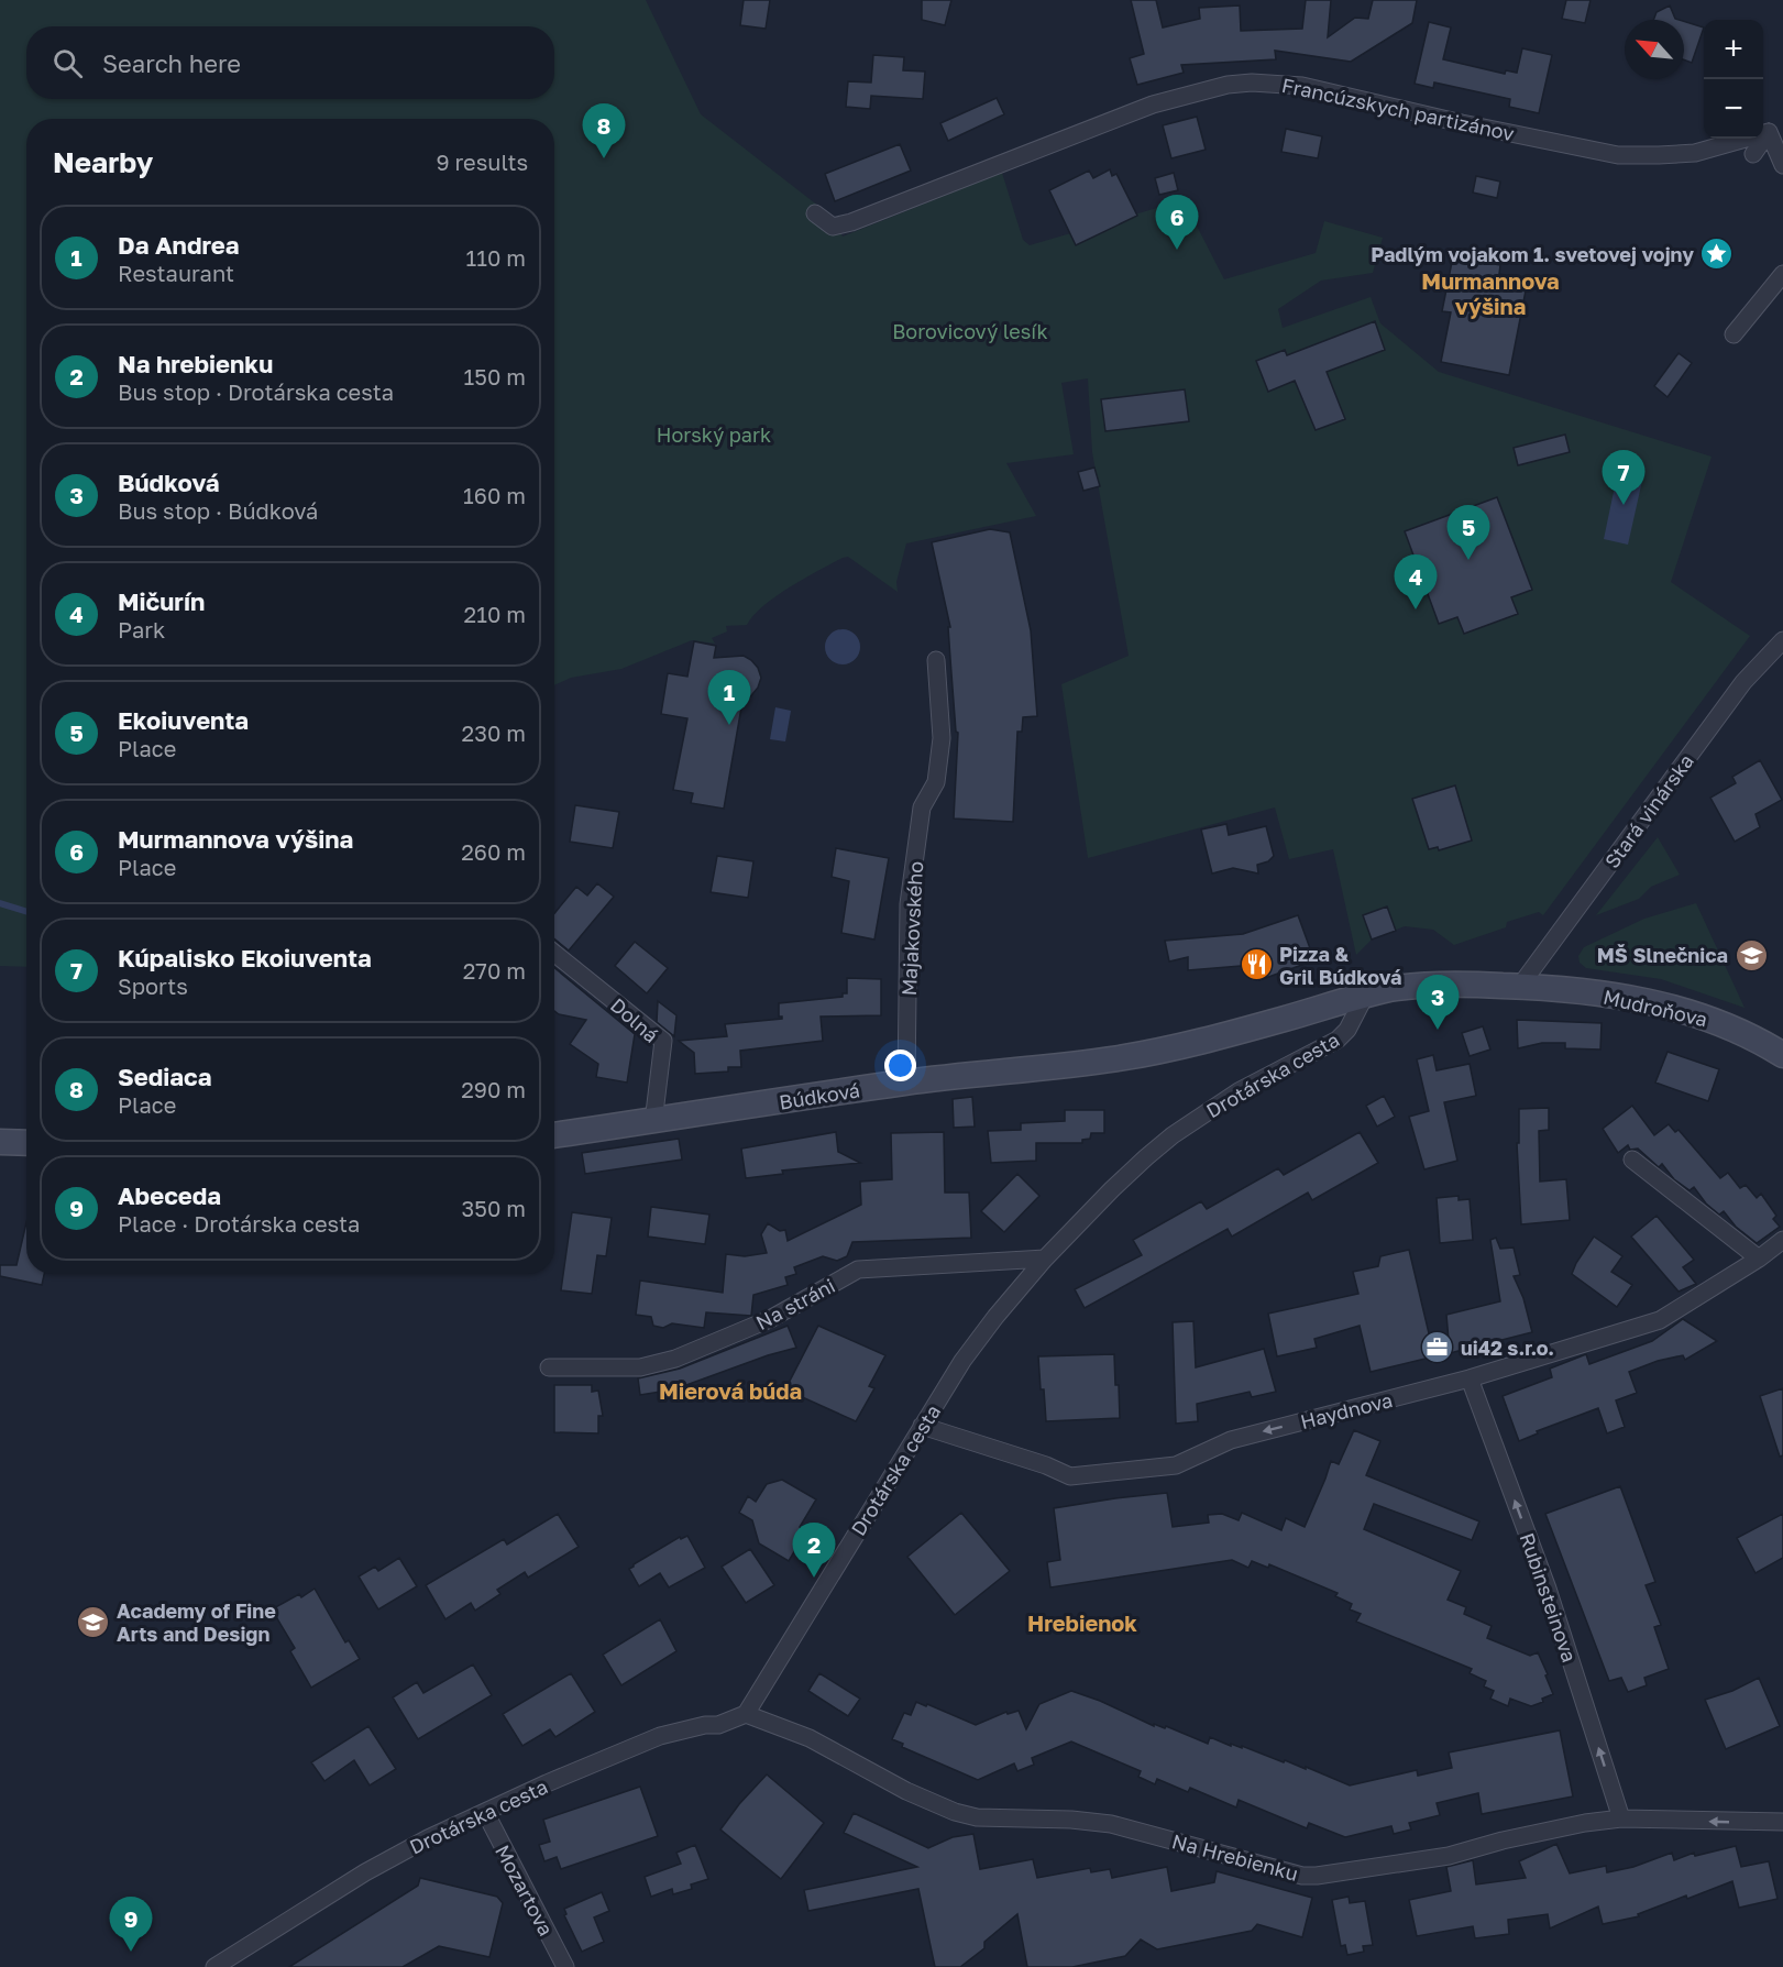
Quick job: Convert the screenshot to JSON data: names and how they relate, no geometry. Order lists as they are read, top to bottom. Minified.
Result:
{"streets":{"street":["Francúzskych partizánov","Stará vinárska","Majakovského","Mudroňova","Dolná","Drotárska cesta","Búdková","Na stráni","Haydnova","Rubinsteinova","Na Hrebienku","Mozartova"]},"crossings":[["Stará vinárska","Mudroňova"],["Stará vinárska","Búdková"],["Majakovského","Búdková"],["Mudroňova","Búdková"],["Dolná","Búdková"],["Drotárska cesta","Búdková"],["Drotárska cesta","Na stráni"],["Drotárska cesta","Haydnova"],["Drotárska cesta","Na Hrebienku"],["Drotárska cesta","Mozartova"],["Haydnova","Rubinsteinova"],["Rubinsteinova","Na Hrebienku"]],"one_way":["Haydnova","Rubinsteinova"],"districts":["Murmannova výšina","Mierová búda","Hrebienok"],"parks":["Borovicový lesík","Horský park"],"places":{"place":["Padlým vojakom 1. svetovej vojny"],"school or university":["MŠ Slnečnica","Academy of Fine Arts and Design"],"restaurant":["Pizza & Gril Búdková"],"office":["ui42 s.r.o."]},"north":"top left","page":{"map_buttons":["+","−"],"search":"Search here","pins":["8","6","7","5","4","1","3","2","9"],"heading":["Nearby","9 results"],"list":[{"mark":"1","name":"Da Andrea","note":"Restaurant","value":"110 m"},{"mark":"2","name":"Na hrebienku","note":"Bus stop · Drotárska cesta","value":"150 m"},{"mark":"3","name":"Búdková","note":"Bus stop · Búdková","value":"160 m"},{"mark":"4","name":"Mičurín","note":"Park","value":"210 m"},{"mark":"5","name":"Ekoiuventa","note":"Place","value":"230 m"},{"mark":"6","name":"Murmannova výšina","note":"Place","value":"260 m"},{"mark":"7","name":"Kúpalisko Ekoiuventa","note":"Sports","value":"270 m"},{"mark":"8","name":"Sediaca","note":"Place","value":"290 m"},{"mark":"9","name":"Abeceda","note":"Place · Drotárska cesta","value":"350 m"}]}}
